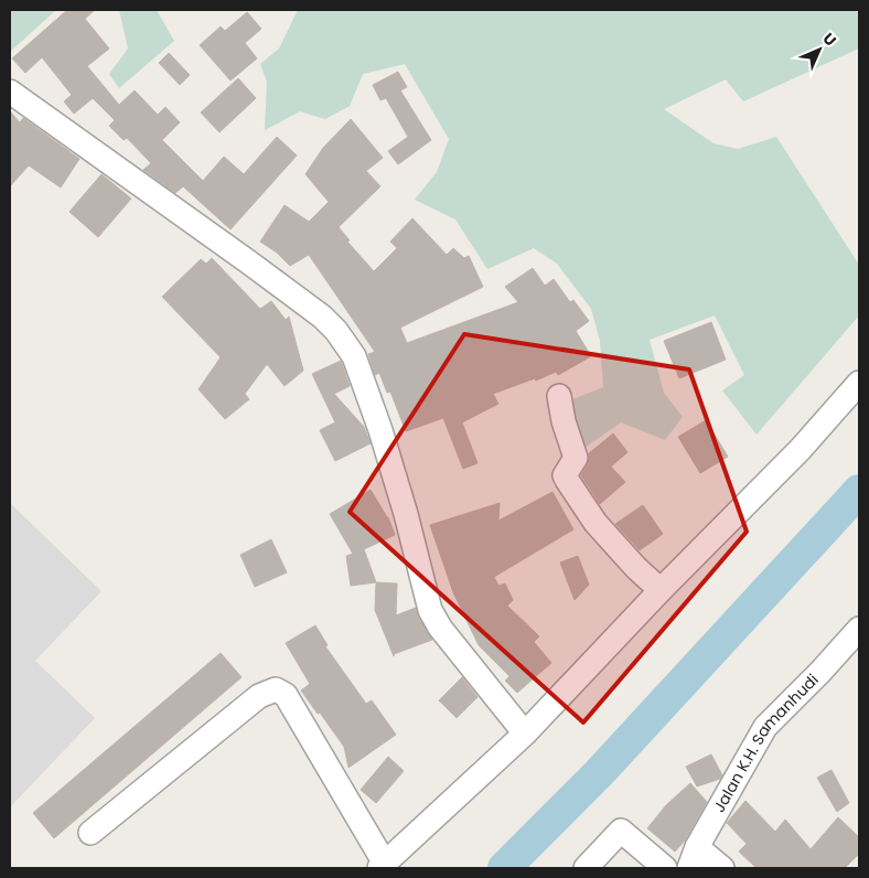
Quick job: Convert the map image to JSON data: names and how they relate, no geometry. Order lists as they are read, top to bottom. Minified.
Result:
{"streets":{"street":["Jalan K.H. Samanhudi"]},"north":"top right"}
